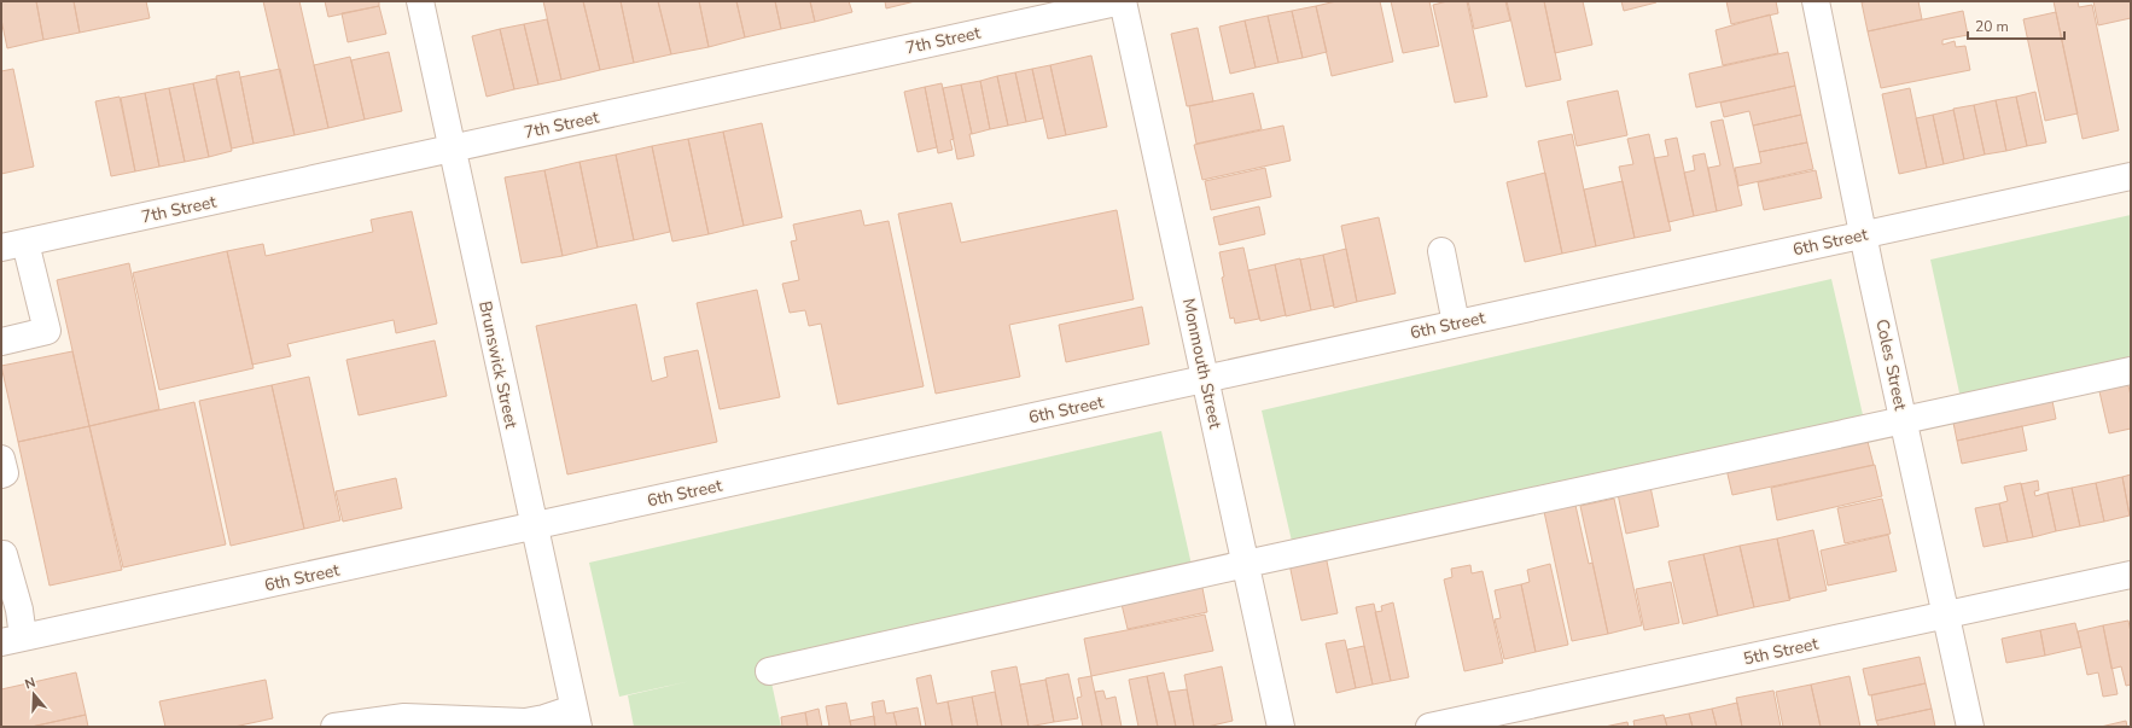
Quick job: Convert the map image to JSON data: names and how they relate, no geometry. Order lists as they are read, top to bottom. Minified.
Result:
{"streets":{"street":["7th Street","6th Street","Monmouth Street","Brunswick Street","Coles Street","5th Street"]},"crossings":[["7th Street","Monmouth Street"],["7th Street","Brunswick Street"],["6th Street","Monmouth Street"],["6th Street","Brunswick Street"],["6th Street","Coles Street"],["Coles Street","5th Street"]],"scale_bar":"20 m","north":"top"}
